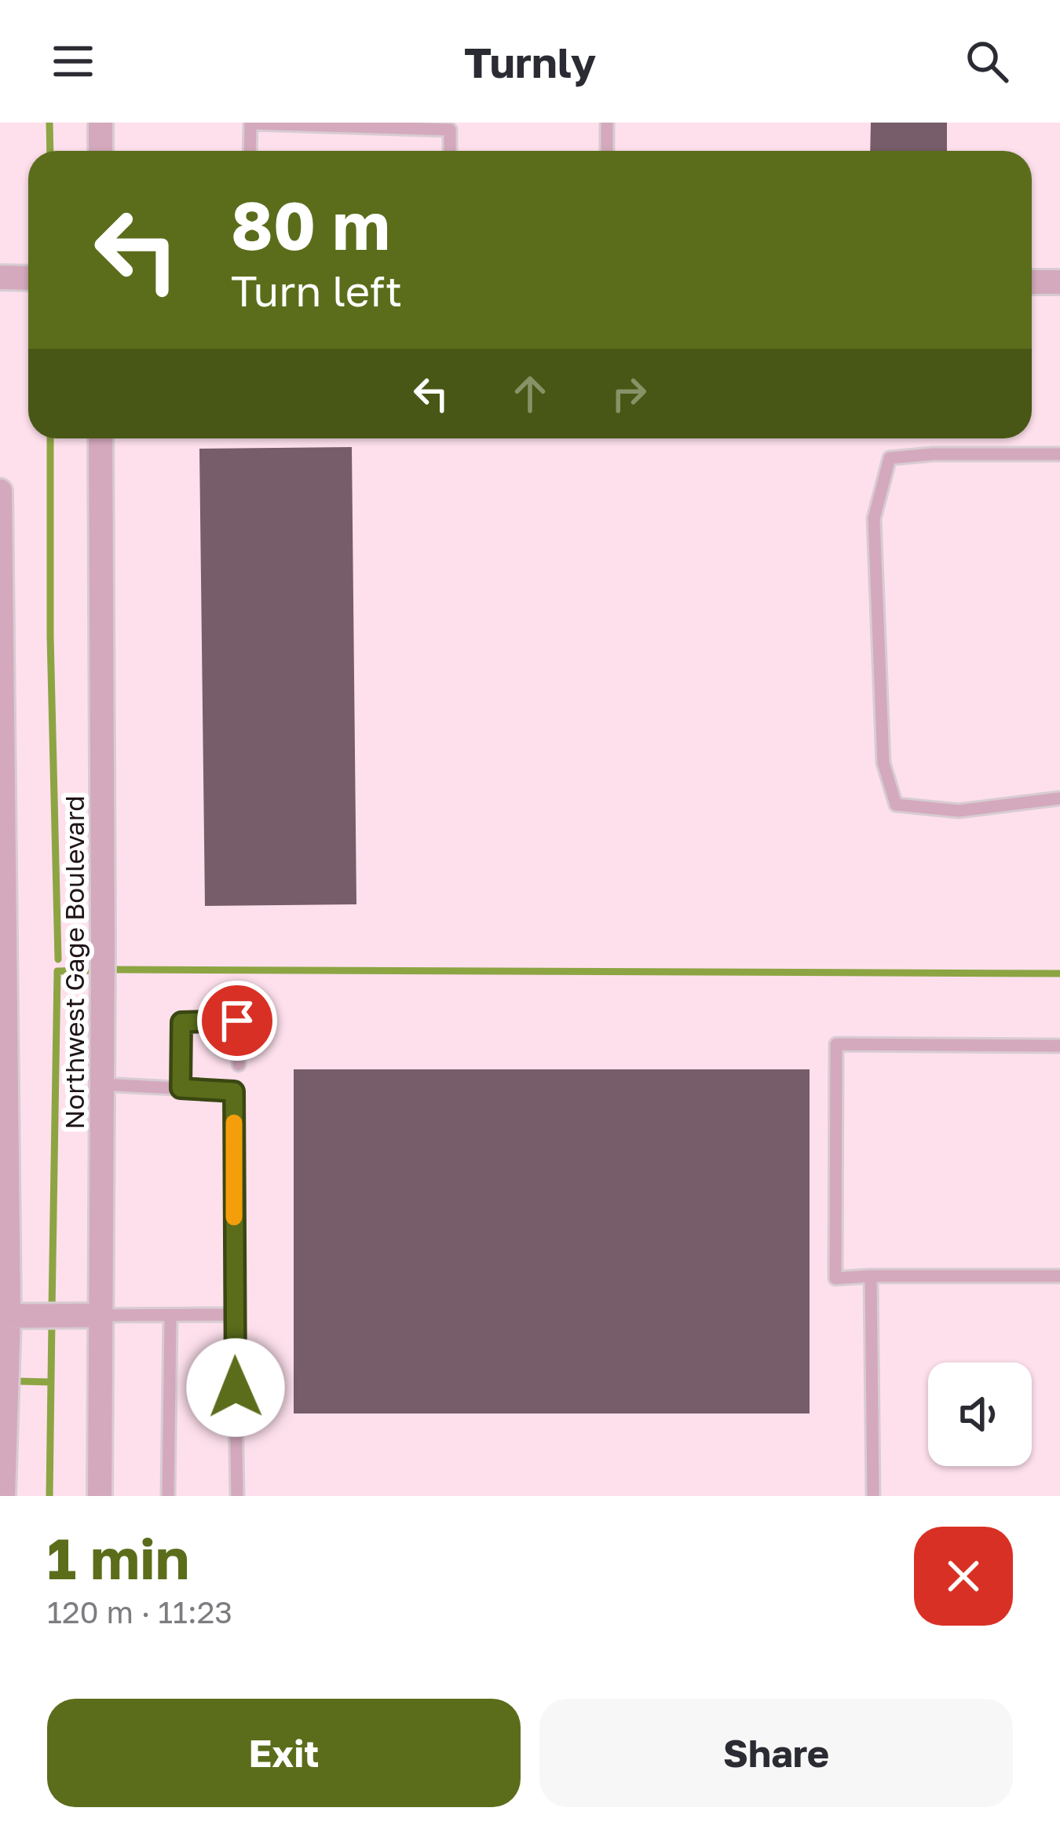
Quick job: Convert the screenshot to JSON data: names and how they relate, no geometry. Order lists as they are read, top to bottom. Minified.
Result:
{"streets":{"street":["Northwest Gage Boulevard"]},"page":{"header":"Turnly","turn":["80 m","Turn left"],"heading":["1 min","120 m · 11:23"],"buttons":["Exit","Share"]}}
